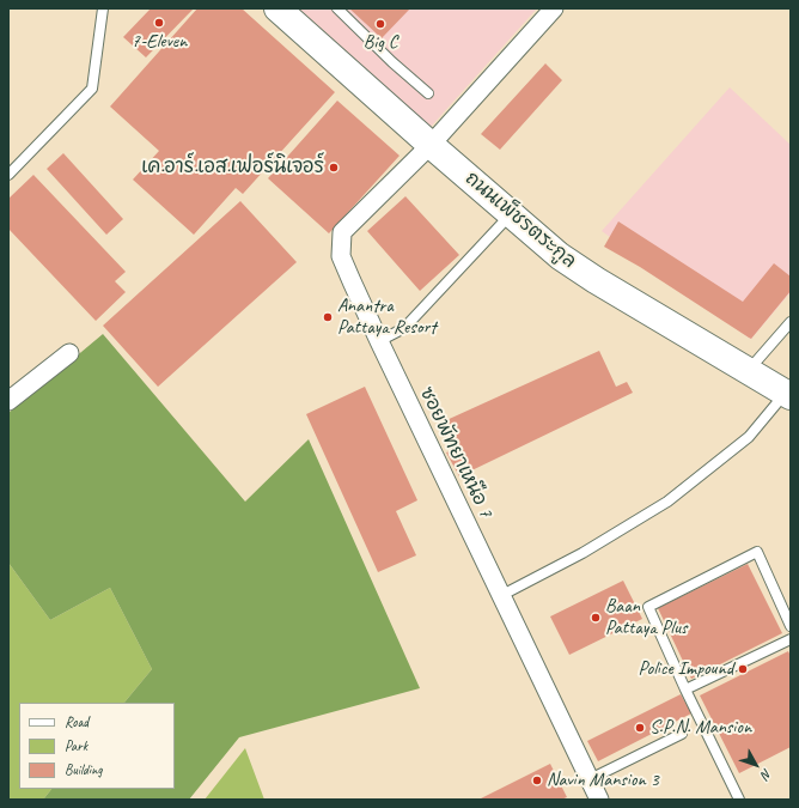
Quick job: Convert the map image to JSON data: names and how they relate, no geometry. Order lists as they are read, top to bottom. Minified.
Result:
{"streets":{"street":["ถนนเพ็ชรตระกูล","ซอยพัทยาเหนือ 7"]},"crossings":[["ถนนเพ็ชรตระกูล","ซอยพัทยาเหนือ 7"]],"places":["7-Eleven","Big C","เค.อาร์.เอส.เฟอร์นิเจอร์","Anantra Pattaya Resort","Baan Pattaya Plus","Police Impound","S.P.N. Mansion","Navin Mansion 3"],"legend":["Road","Park","Building"],"north":"bottom right"}
